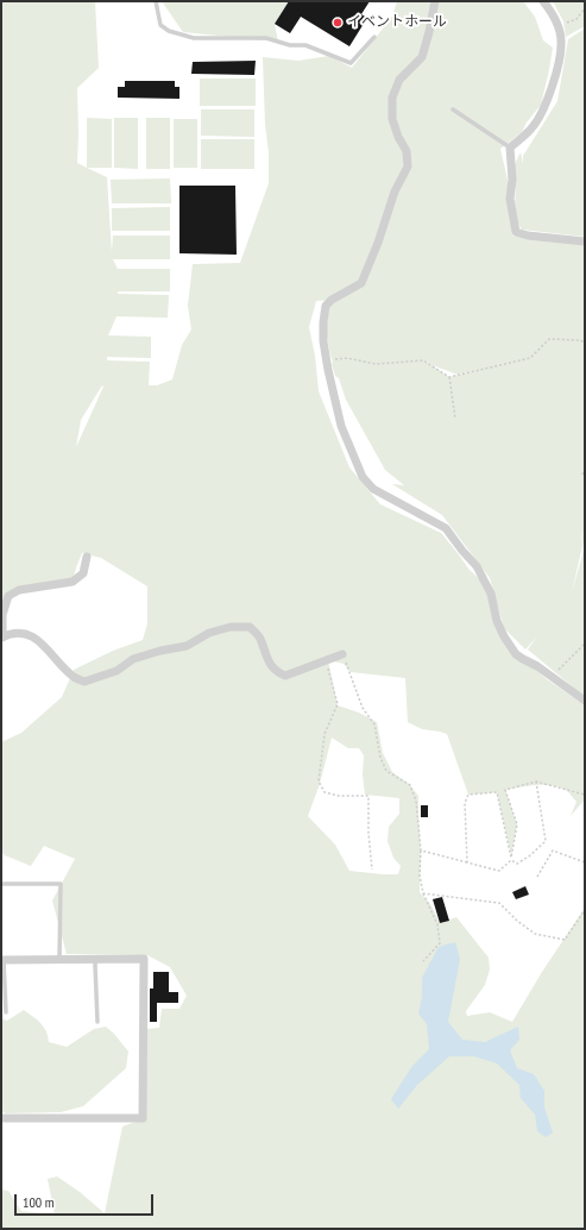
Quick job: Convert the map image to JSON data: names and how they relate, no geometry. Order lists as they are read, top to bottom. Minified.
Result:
{"places":["イベントホール"],"scale_bar":"100 m"}
